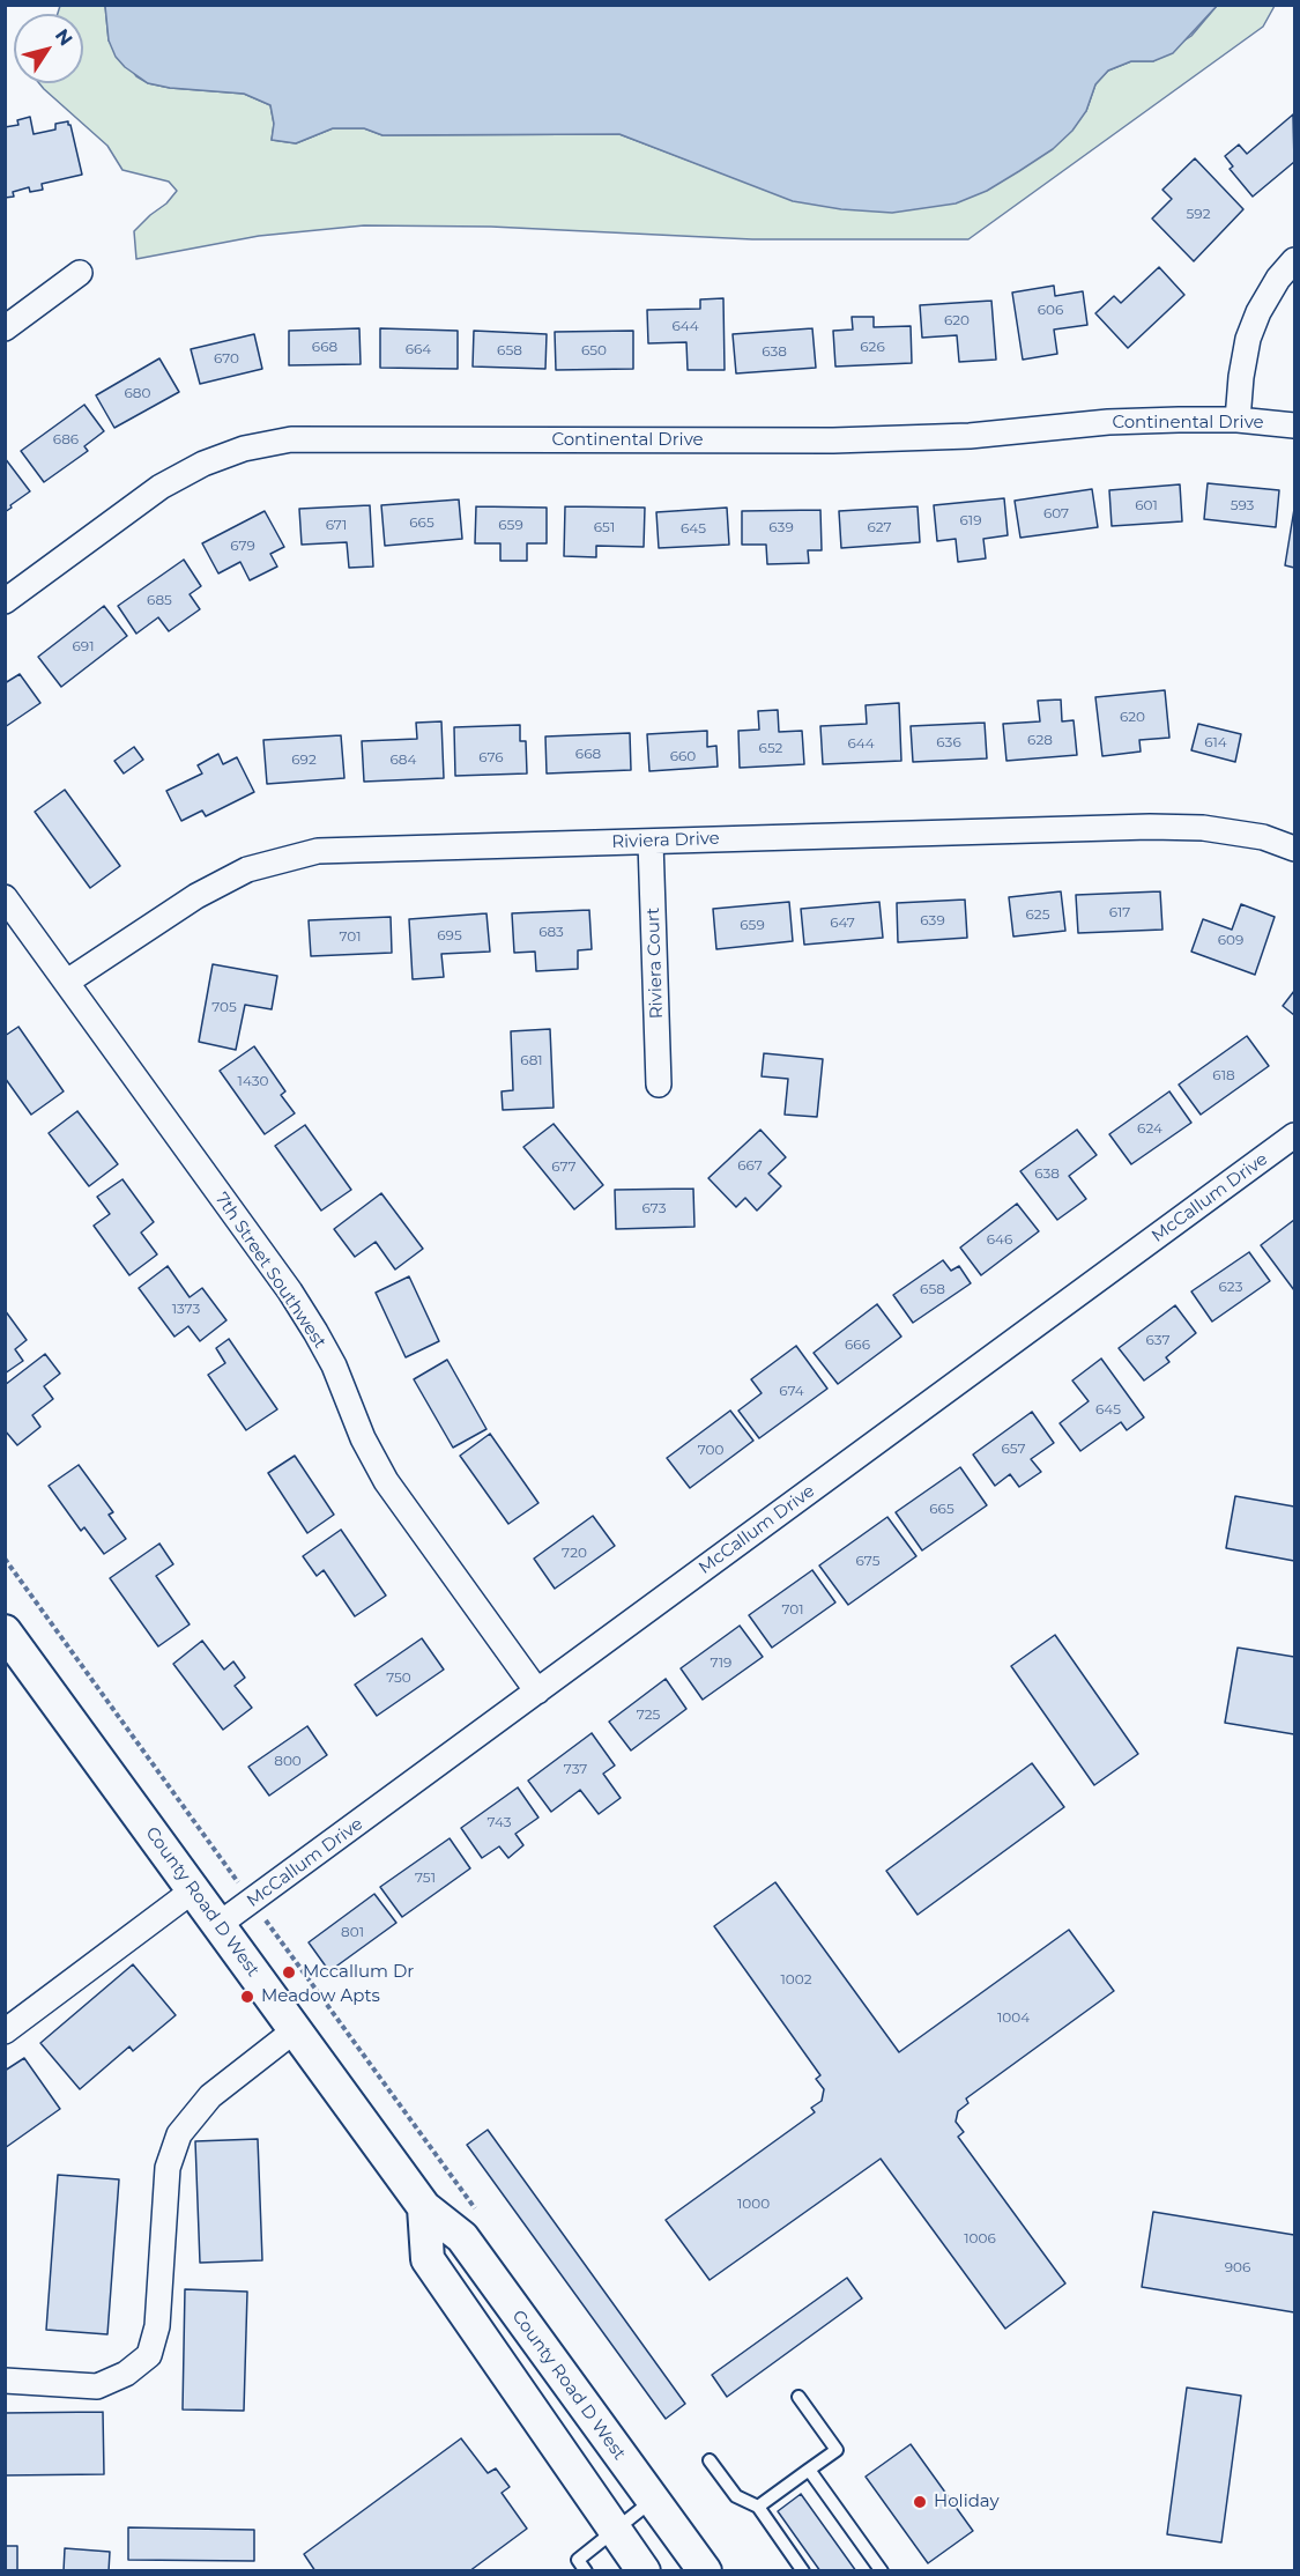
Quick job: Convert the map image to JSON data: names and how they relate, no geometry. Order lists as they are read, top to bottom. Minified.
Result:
{"streets":{"main road":["County Road D West"],"street":["Continental Drive","Riviera Drive","Riviera Court","McCallum Drive","7th Street Southwest"]},"crossings":[["Riviera Drive","Riviera Court"],["Riviera Drive","7th Street Southwest"],["McCallum Drive","7th Street Southwest"],["McCallum Drive","County Road D West"]],"places":["Mccallum Dr","Meadow Apts","Holiday"],"house_numbers":["592","606","620","644","668","626","664","658","650","638","670","680","686","601","593","607","619","665","671","659","651","639","627","645","679","685","691","620","628","636","614","644","652","668","660","676","692","684","617","625","639","647","659","683","695","701","609","705","681","618","1430","624","667","677","638","673","646","623","658","1373","637","666","674","645","657","700","665","720","675","701","719","750","725","800","737","743","751","801","1002","1004","1000","1006","906"],"north":"top right"}
